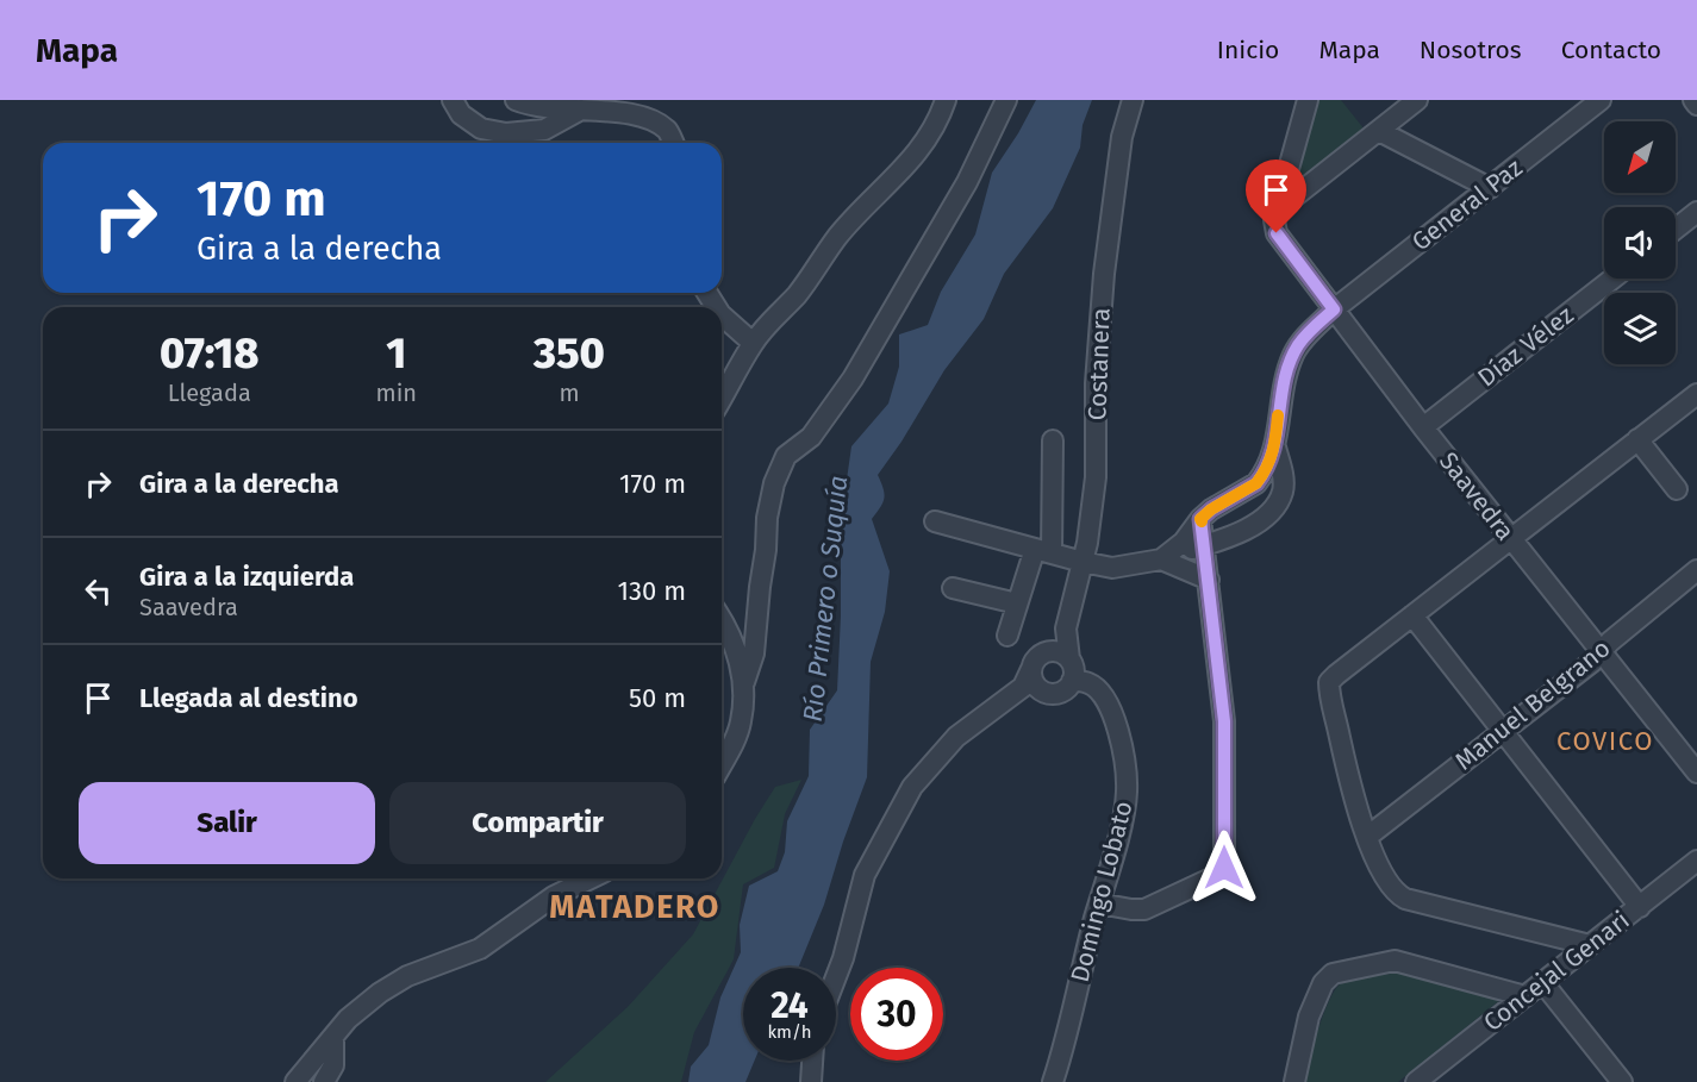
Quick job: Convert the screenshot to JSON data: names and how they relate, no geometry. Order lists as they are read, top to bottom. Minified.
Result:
{"streets":{"street":["General Paz","Díaz Vélez","Costanera","Saavedra","Manuel Belgrano","Domingo Lobato","Concejal Genari"]},"crossings":[["General Paz","Saavedra"],["Díaz Vélez","Saavedra"],["Costanera","Domingo Lobato"],["Saavedra","Manuel Belgrano"]],"districts":["COVICO","MATADERO"],"water":["Río Primero o Suquía"],"north":"bottom left","page":{"header":"Mapa","nav":["Inicio","Mapa","Nosotros","Contacto"],"turn":["170 m","Gira a la derecha"],"eta":["07:18","Llegada","1","min","350","m"],"list":[{"name":"Gira a la derecha","value":"170 m"},{"name":"Gira a la izquierda","note":"Saavedra","value":"130 m"},{"name":"Llegada al destino","value":"50 m"}],"buttons":["Salir","Compartir"],"speed":"24 km/h","limit":"30"}}
